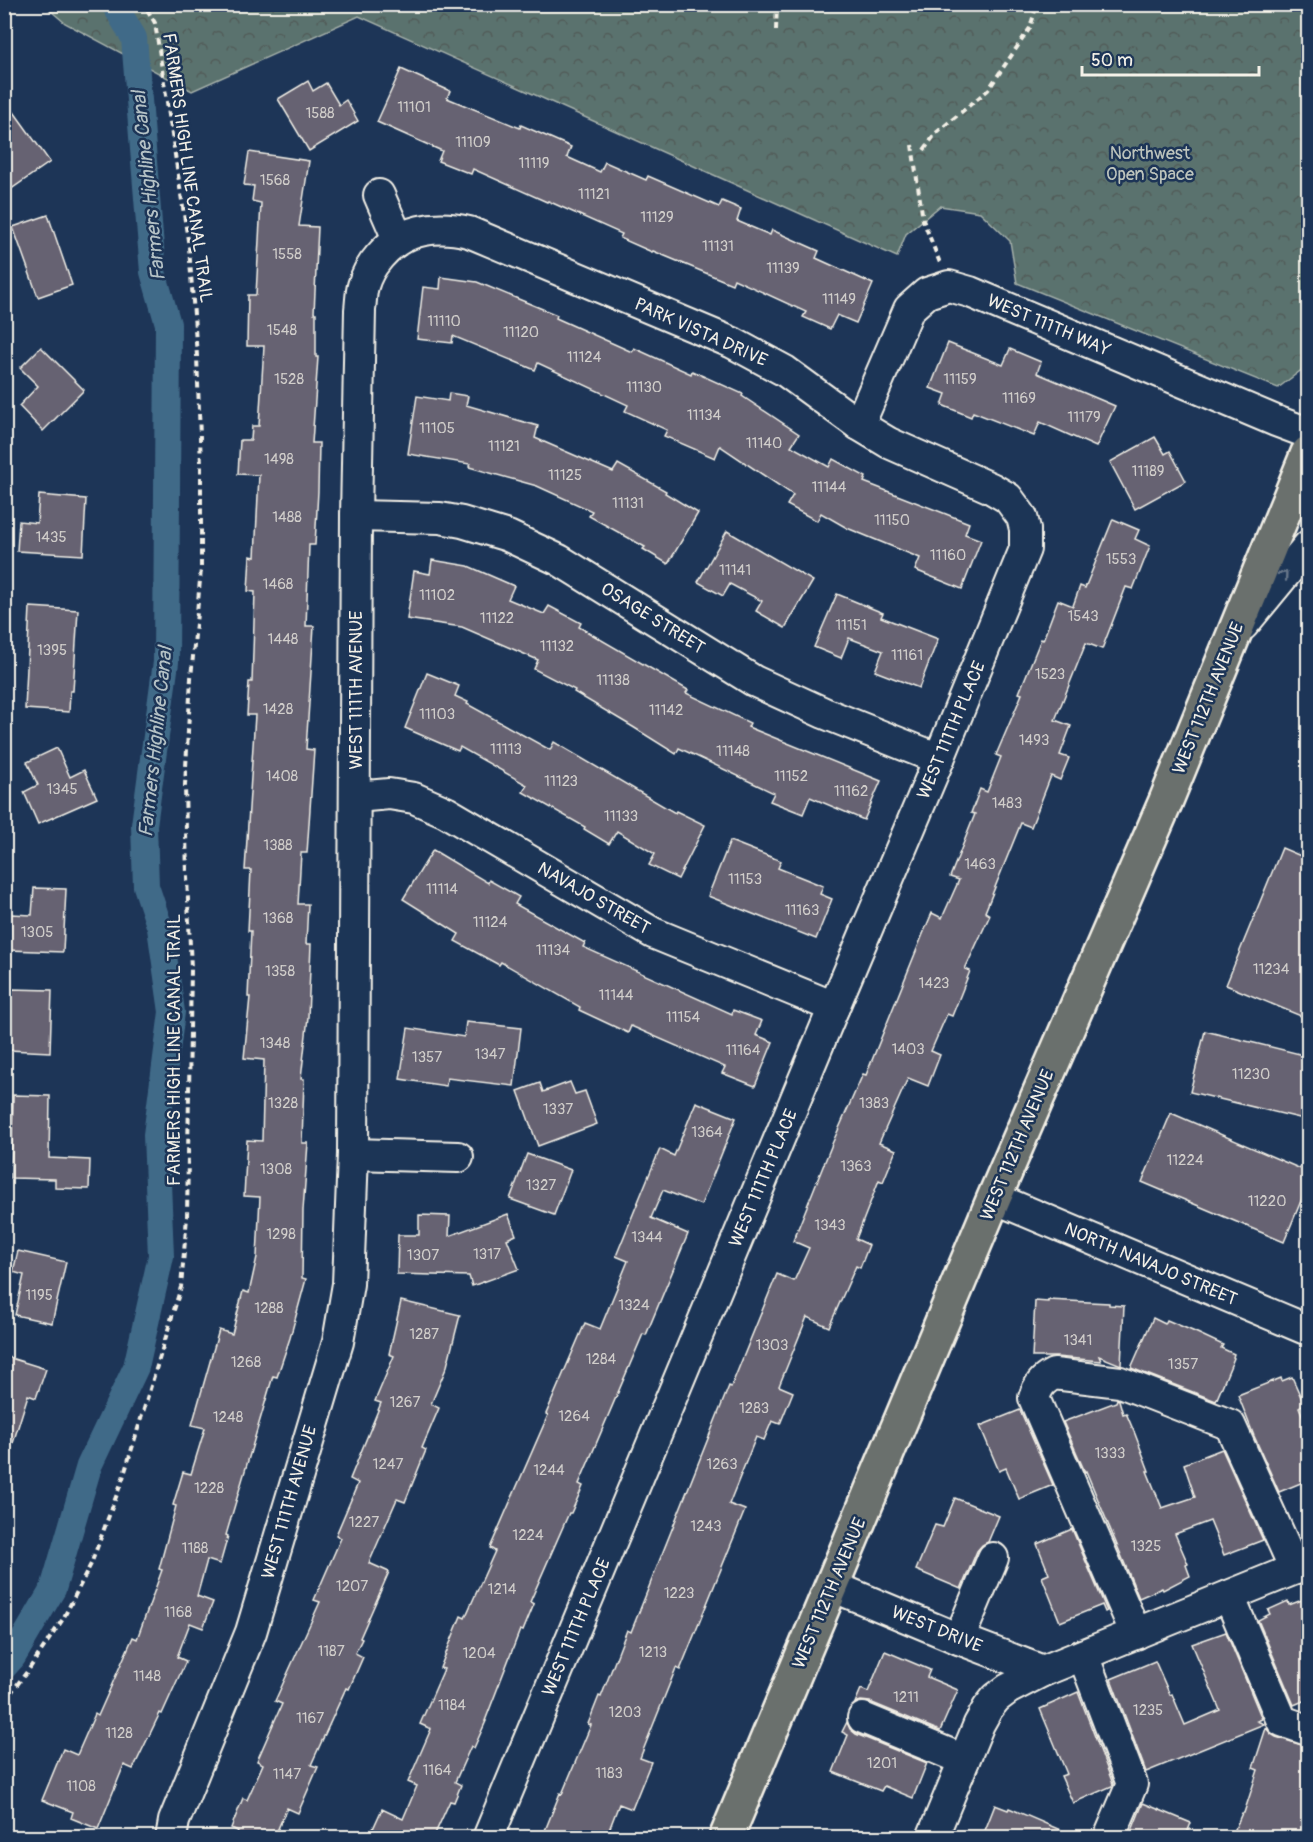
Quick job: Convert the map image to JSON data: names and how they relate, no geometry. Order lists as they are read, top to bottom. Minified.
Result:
{"streets":{"main road":["WEST 112TH AVENUE"],"street":["WEST 111TH WAY","PARK VISTA DRIVE","OSAGE STREET","WEST 111TH AVENUE","WEST 111TH PLACE","NAVAJO STREET","NORTH NAVAJO STREET","WEST DRIVE"],"path":["FARMERS HIGH LINE CANAL TRAIL"]},"crossings":[["PARK VISTA DRIVE","WEST 111TH AVENUE"],["PARK VISTA DRIVE","WEST 111TH PLACE"],["OSAGE STREET","WEST 111TH AVENUE"],["OSAGE STREET","WEST 111TH PLACE"],["WEST 111TH AVENUE","NAVAJO STREET"],["WEST 112TH AVENUE","NORTH NAVAJO STREET"],["WEST 112TH AVENUE","WEST DRIVE"],["WEST 111TH PLACE","NAVAJO STREET"]],"water":["Farmers Highline Canal"],"parks":["Northwest Open Space"],"house_numbers":["11101","1588","11109","11119","1568","11121","11129","11131","1558","11139","11149","11110","1548","11120","11124","1528","11159","11130","11169","11134","11179","11105","11140","11121","1498","11189","11125","11144","11131","1488","11150","1435","11160","1553","11141","1468","11102","1543","11122","11151","1448","11132","1395","11161","1523","11138","1428","11142","11103","1493","11113","11148","1408","11152","11123","1345","11162","1483","11133","1388","1463","11153","11114","11163","1368","11124","1305","11134","11234","1358","1423","11144","11154","1348","1403","11164","1347","1357","11230","1328","1383","1337","1364","11224","1363","1308","1327","11220","1343","1298","1344","1317","1307","1195","1324","1288","1287","1341","1303","1284","1268","1357","1267","1283","1264","1248","1333","1247","1263","1244","1228","1227","1243","1224","1325","1188","1207","1214","1223","1168","1187","1213","1204","1148","1211","1184","1235","1203","1167","1128","1201","1164","1183","1147","1108"],"scale_bar":"50 m"}
